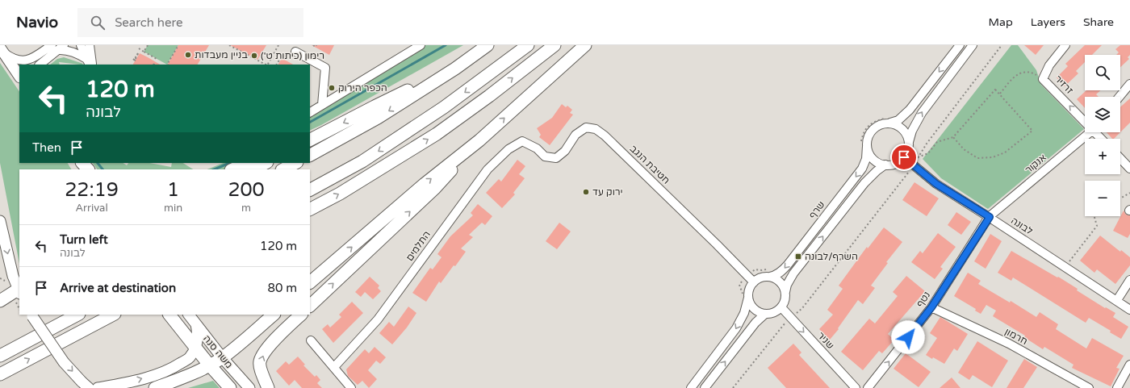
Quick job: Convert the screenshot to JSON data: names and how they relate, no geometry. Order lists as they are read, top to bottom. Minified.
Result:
{"streets":{"main road":["משה סנה"],"street":["זרזיר","אנקור","חטיבת הנגב","שרף","לבונה","התלמים","נטף","חרמון","שניר"]},"crossings":[["אנקור","לבונה"],["אנקור","נטף"],["חטיבת הנגב","שרף"],["חטיבת הנגב","התלמים"],["חטיבת הנגב","שניר"],["שרף","לבונה"],["שרף","שניר"],["לבונה","נטף"],["נטף","חרמון"]],"one_way":["זרזיר","נטף","שניר"],"places":{"other":["בניין מעבדות","רימון (כיתות ט')","הכפר הירוק","ירוק עד"],"transit":["השרף/לבונה"]},"page":{"header":"Navio","search":"Search here","nav":["Map","Layers","Share"],"map_buttons":["+","−"],"turn":["120 m","לבונה"],"then":"Then","eta":["22:19","Arrival","1","min","200","m"],"list":[{"name":"Turn left","note":"לבונה","value":"120 m"},{"name":"Arrive at destination","value":"80 m"}]}}
